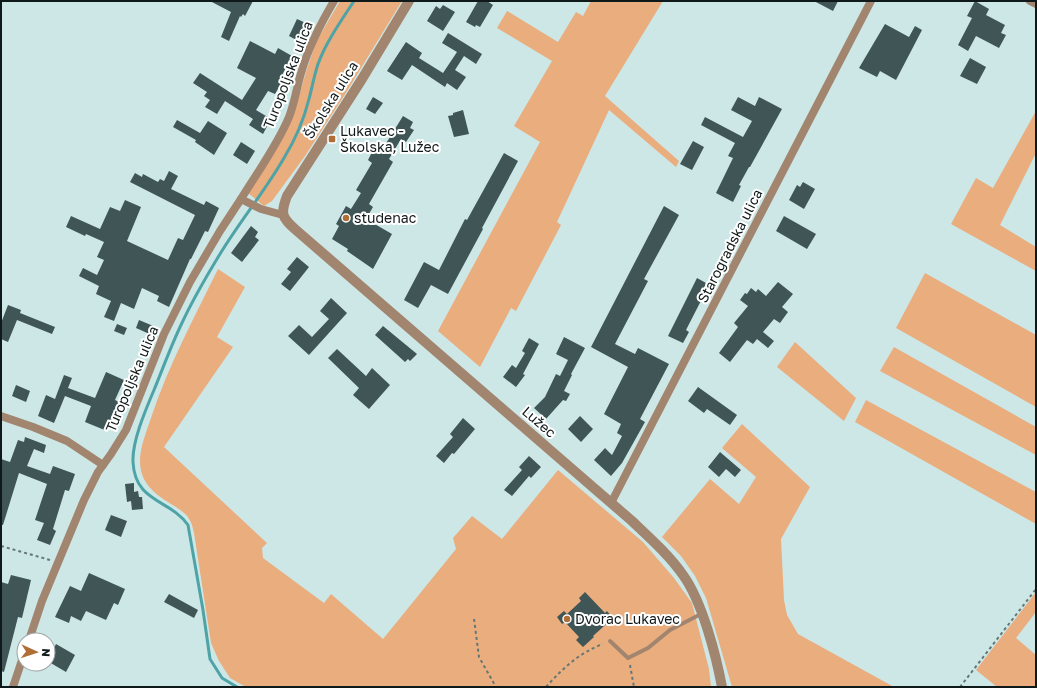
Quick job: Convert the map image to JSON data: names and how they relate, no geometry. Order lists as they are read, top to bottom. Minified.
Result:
{"streets":{"street":["Turopoljska ulica","Školska ulica","Starogradska ulica","Lužec"]},"crossings":[["Školska ulica","Lužec"],["Starogradska ulica","Lužec"]],"places":{"transit":["Lukavec - Školska, Lužec"],"other":["studenac","Dvorac Lukavec"]},"north":"right"}
